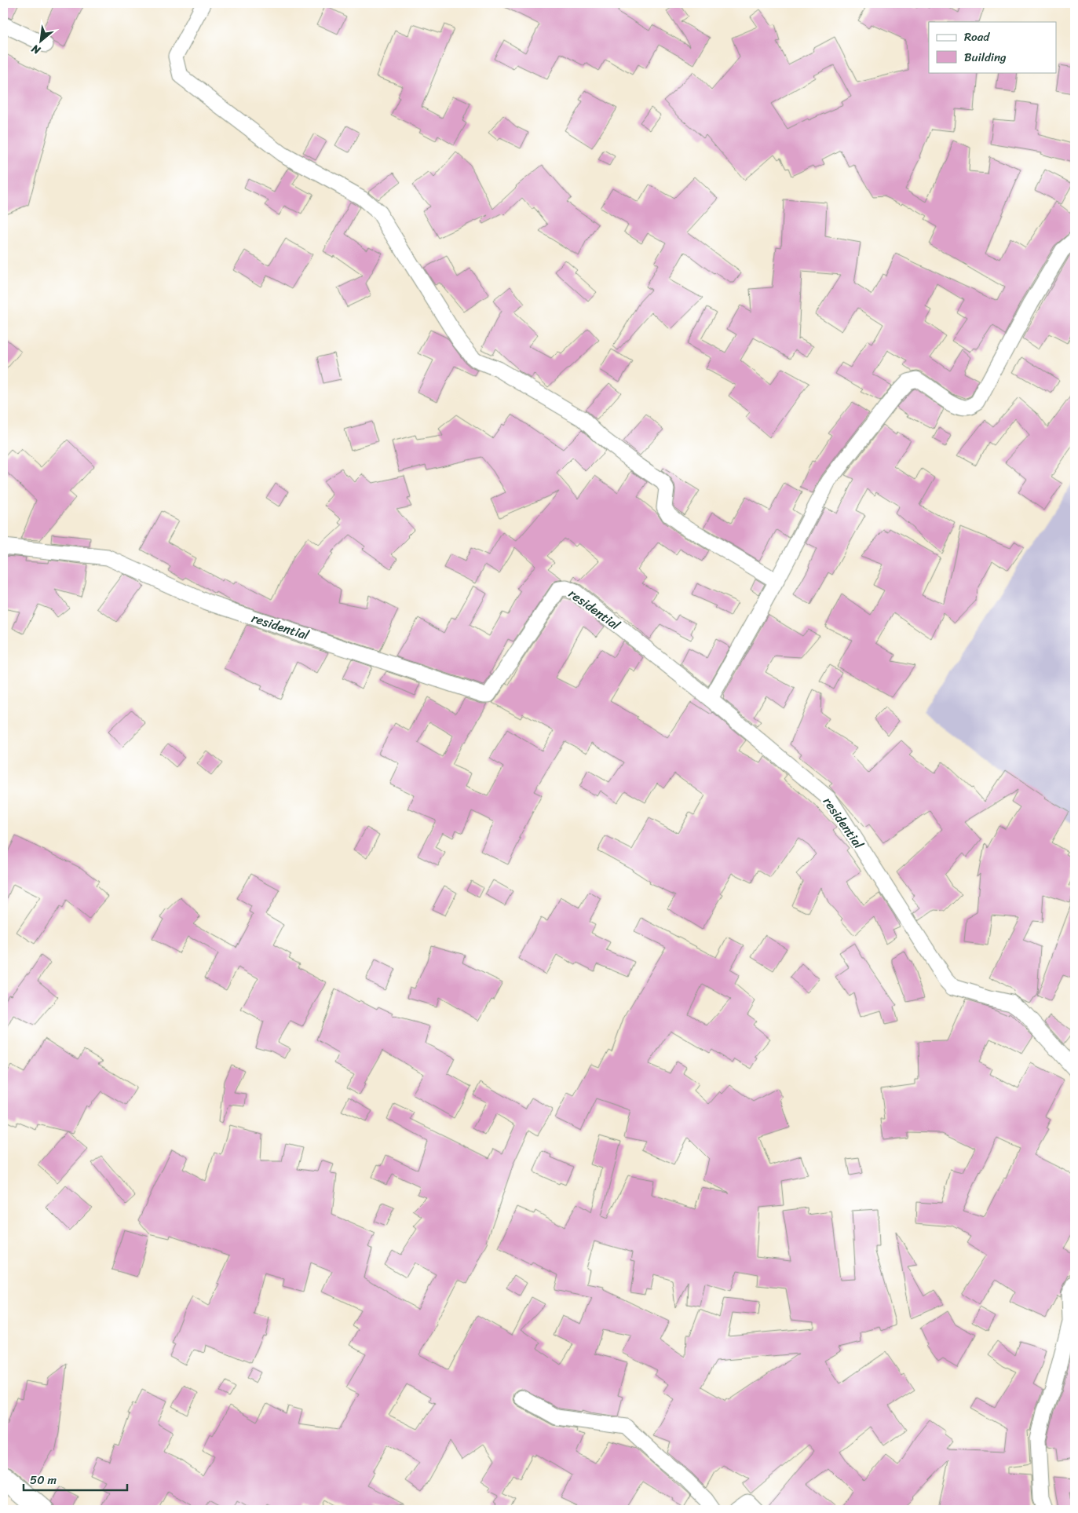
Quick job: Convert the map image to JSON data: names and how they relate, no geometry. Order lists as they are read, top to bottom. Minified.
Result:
{"streets":{"street":["residential"]},"legend":["Road","Building"],"scale_bar":"50 m","north":"bottom left"}
